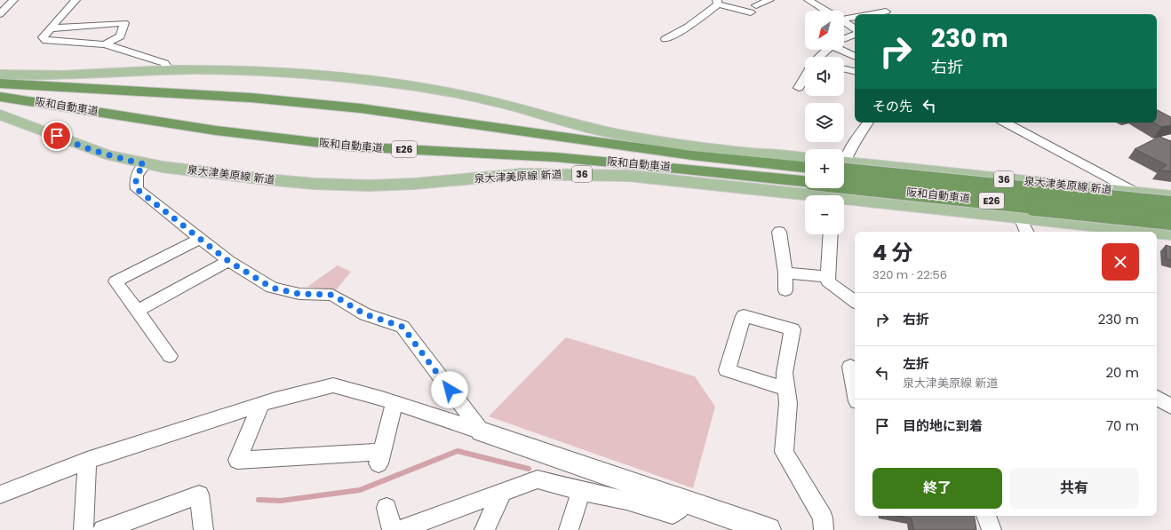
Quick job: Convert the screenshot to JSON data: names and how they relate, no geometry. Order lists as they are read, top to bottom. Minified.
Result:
{"streets":{"highway":["阪和自動車道","E26"],"main road":["36","泉大津美原線 新道"]},"north":"bottom left","page":{"map_buttons":["+","−"],"turn":["230 m","右折"],"then":"その先","heading":["4 分","320 m · 22:56"],"list":[{"name":"右折","value":"230 m"},{"name":"左折","note":"泉大津美原線 新道","value":"20 m"},{"name":"目的地に到着","value":"70 m"}],"buttons":["終了","共有"]}}
